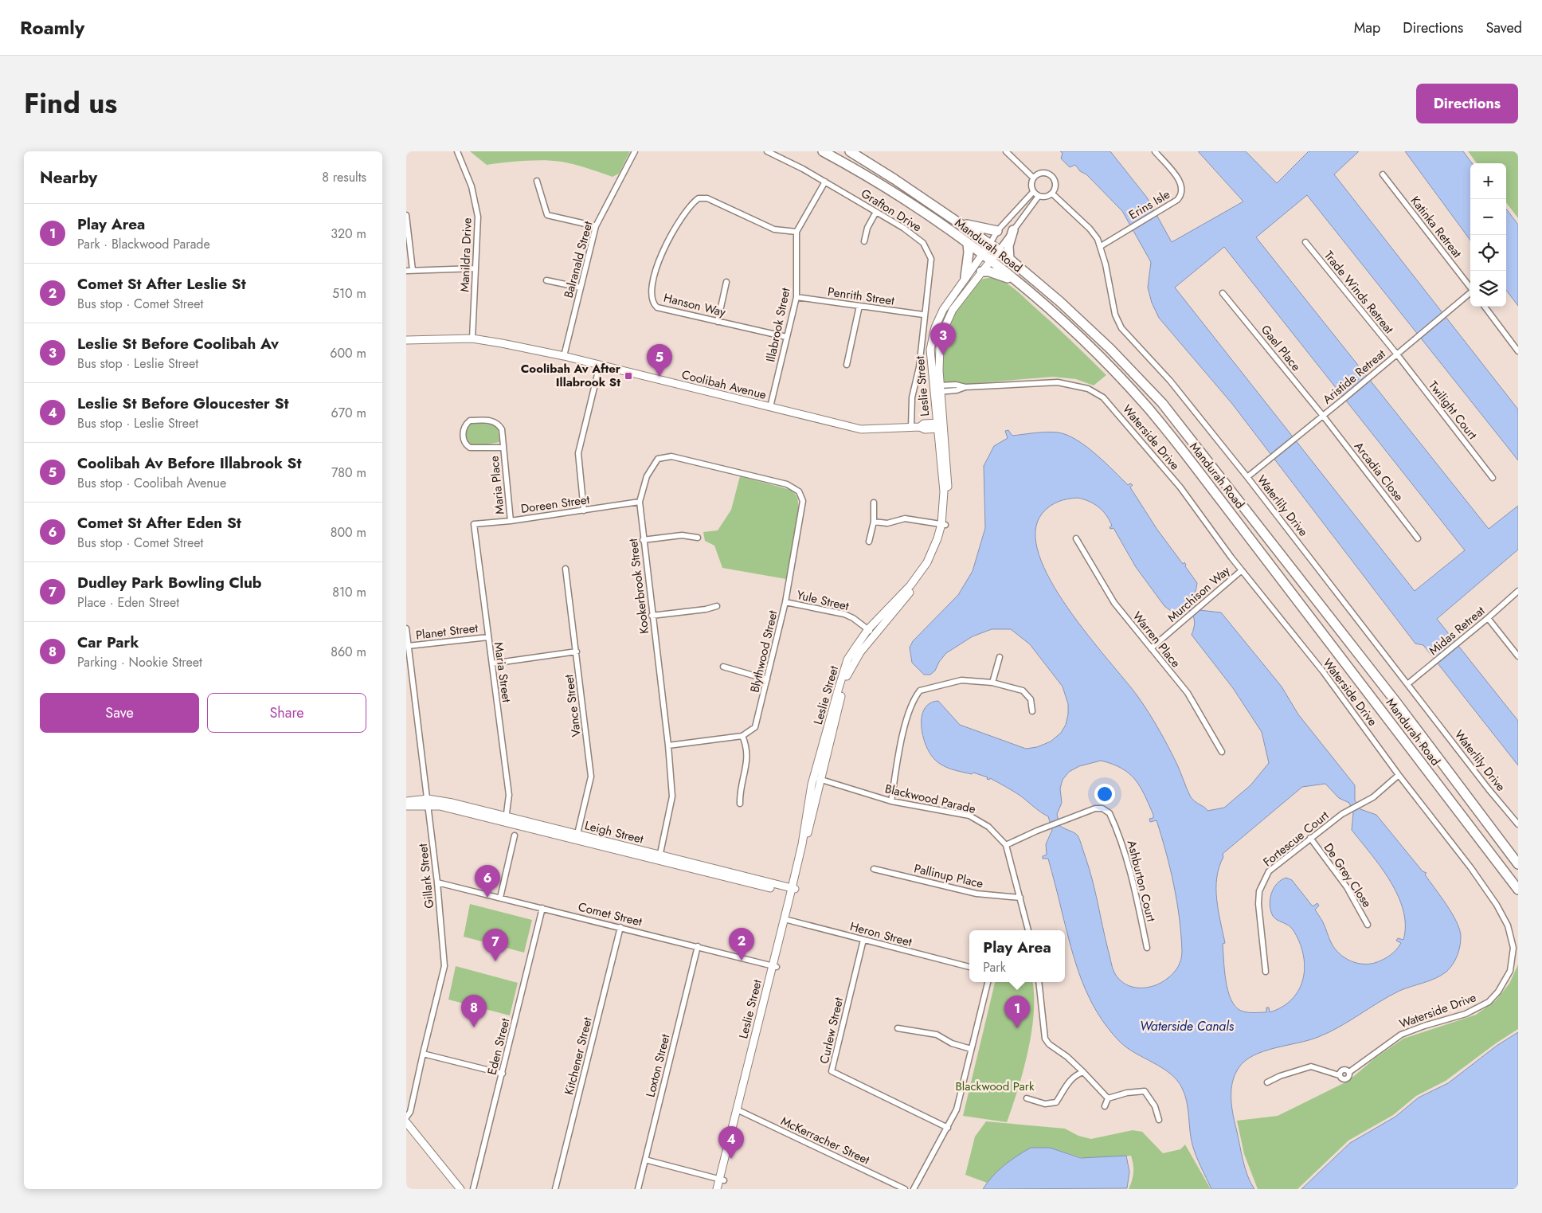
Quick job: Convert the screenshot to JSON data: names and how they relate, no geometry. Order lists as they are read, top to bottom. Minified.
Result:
{"streets":{"highway":["Mandurah Road"],"street":["Erins Isle","Grafton Drive","Katinka Retreat","Manildra Drive","Balranald Street","Trade Winds Retreat","Penrith Street","Hanson Way","Illabrook Street","Gael Place","Aristide Retreat","Coolibah Avenue","Leslie Street","Twilight Court","Waterside Drive","Arcadia Close","Maria Place","Doreen Street","Waterlily Drive","Kookerbrook Street","Murchison Way","Yule Street","Midas Retreat","Planet Street","Warren Place","Blythwood Street","Maria Street","Vance Street","Blackwood Parade","Leigh Street","Fortescue Court","De Grey Close","Gillark Street","Pallinup Place","Ashburton Court","Comet Street","Heron Street","Curlew Street","Eden Street","Kitchener Street","Loxton Street","McKerracher Street"]},"crossings":[["Erins Isle","Waterlily Drive"],["Grafton Drive","Penrith Street"],["Grafton Drive","Illabrook Street"],["Grafton Drive","Coolibah Avenue"],["Mandurah Road","Leslie Street"],["Manildra Drive","Coolibah Avenue"],["Balranald Street","Coolibah Avenue"],["Trade Winds Retreat","Aristide Retreat"],["Trade Winds Retreat","Twilight Court"],["Penrith Street","Illabrook Street"],["Hanson Way","Illabrook Street"],["Illabrook Street","Coolibah Avenue"],["Gael Place","Aristide Retreat"],["Gael Place","Arcadia Close"],["Aristide Retreat","Twilight Court"],["Aristide Retreat","Arcadia Close"],["Aristide Retreat","Waterlily Drive"],["Coolibah Avenue","Leslie Street"],["Leslie Street","Waterside Drive"],["Leslie Street","Yule Street"],["Leslie Street","Blackwood Parade"],["Leslie Street","Leigh Street"],["Leslie Street","Comet Street"],["Leslie Street","Heron Street"],["Leslie Street","McKerracher Street"],["Waterside Drive","Murchison Way"],["Waterside Drive","Fortescue Court"],["Maria Place","Doreen Street"],["Doreen Street","Kookerbrook Street"],["Doreen Street","Maria Street"],["Waterlily Drive","Midas Retreat"],["Kookerbrook Street","Blythwood Street"],["Kookerbrook Street","Leigh Street"],["Murchison Way","Warren Place"],["Yule Street","Blythwood Street"],["Planet Street","Maria Street"],["Planet Street","Gillark Street"],["Maria Street","Leigh Street"],["Vance Street","Leigh Street"],["Blackwood Parade","Pallinup Place"],["Blackwood Parade","Ashburton Court"],["Leigh Street","Gillark Street"],["Fortescue Court","De Grey Close"],["Gillark Street","Comet Street"],["Comet Street","Eden Street"],["Comet Street","Kitchener Street"],["Comet Street","Loxton Street"],["Heron Street","Curlew Street"]],"water":["Waterside Canals"],"parks":["Blackwood Park"],"places":{"transit":["Coolibah Av After Illabrook St"]},"page":{"header":"Roamly","nav":["Map","Directions","Saved"],"title":"Find us","buttons":["Directions",["Save","Share"]],"heading":["Nearby","8 results"],"map_buttons":["+","−"],"list":[{"mark":"1","name":"Play Area","note":"Park · Blackwood Parade","value":"320 m"},{"mark":"2","name":"Comet St After Leslie St","note":"Bus stop · Comet Street","value":"510 m"},{"mark":"3","name":"Leslie St Before Coolibah Av","note":"Bus stop · Leslie Street","value":"600 m"},{"mark":"4","name":"Leslie St Before Gloucester St","note":"Bus stop · Leslie Street","value":"670 m"},{"mark":"5","name":"Coolibah Av Before Illabrook St","note":"Bus stop · Coolibah Avenue","value":"780 m"},{"mark":"6","name":"Comet St After Eden St","note":"Bus stop · Comet Street","value":"800 m"},{"mark":"7","name":"Dudley Park Bowling Club","note":"Place · Eden Street","value":"810 m"},{"mark":"8","name":"Car Park","note":"Parking · Nookie Street","value":"860 m"}],"pins":["3","5","6","2","7","8","1","4"],"popup":["Play Area","Park"]}}
